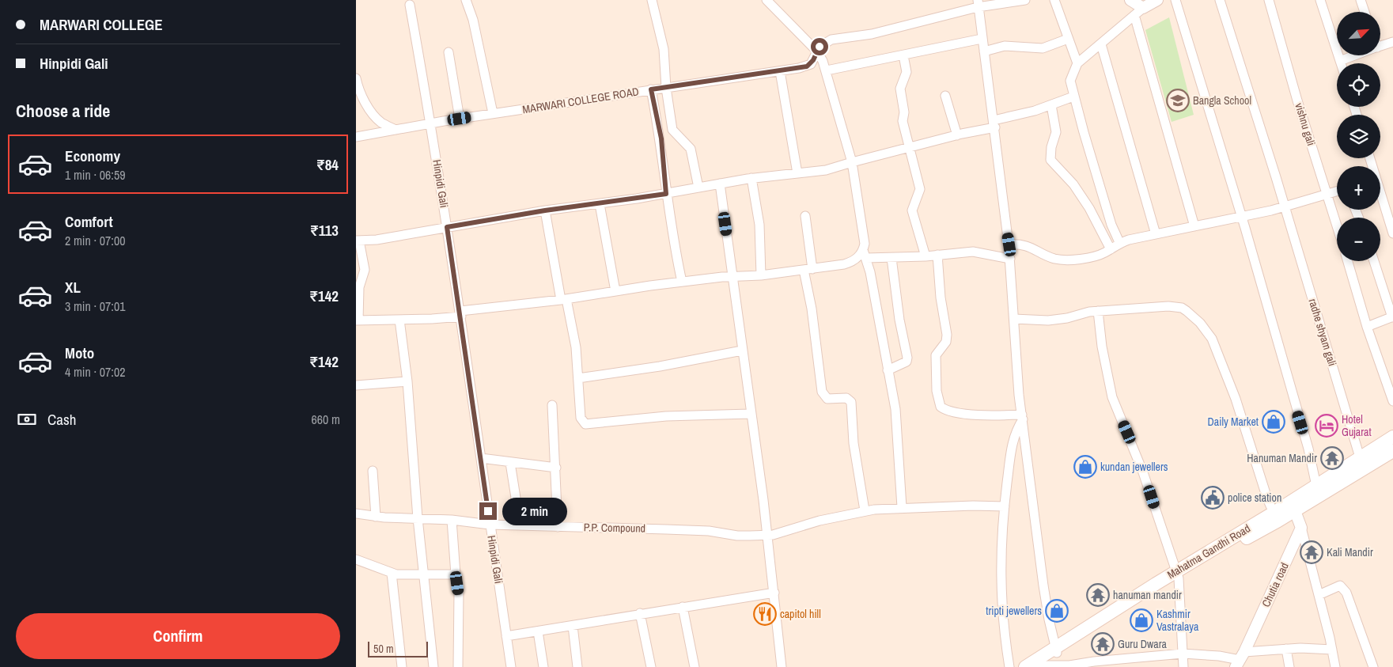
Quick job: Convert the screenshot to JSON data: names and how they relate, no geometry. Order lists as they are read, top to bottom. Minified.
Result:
{"streets":{"main road":["Mahatma Gandhi Road"],"street":["MARWARI COLLEGE ROAD","vishnu gali","Hinpidi Gali","radhe shyam gali","P.P. Compound","Chutia road"]},"crossings":[["MARWARI COLLEGE ROAD","Hinpidi Gali"],["Hinpidi Gali","P.P. Compound"],["radhe shyam gali","Mahatma Gandhi Road"]],"places":{"school or university":["Bangla School"],"shop":["Daily Market","kundan jewellers","tripti jewellers","Kashmir Vastralaya"],"hotel":["Hotel Gujarat"],"temple":["Hanuman Mandir","Kali Mandir","hanuman mandir","Guru Dwara"],"public building":["police station"],"restaurant":["capitol hill"]},"scale_bar":"50 m","north":"top right","page":{"banner":["MARWARI COLLEGE","Hinpidi Gali"],"map_buttons":["+","−"],"heading":"Choose a ride","list":[{"name":"Economy","note":"1 min · 06:59","value":"₹84"},{"name":"Comfort","note":"2 min · 07:00","value":"₹113"},{"name":"XL","note":"3 min · 07:01","value":"₹142"},{"name":"Moto","note":"4 min · 07:02","value":"₹142"}],"pay":["Cash","660 m"],"bubble":"2 min","buttons":"Confirm","scale":"50 m"}}
